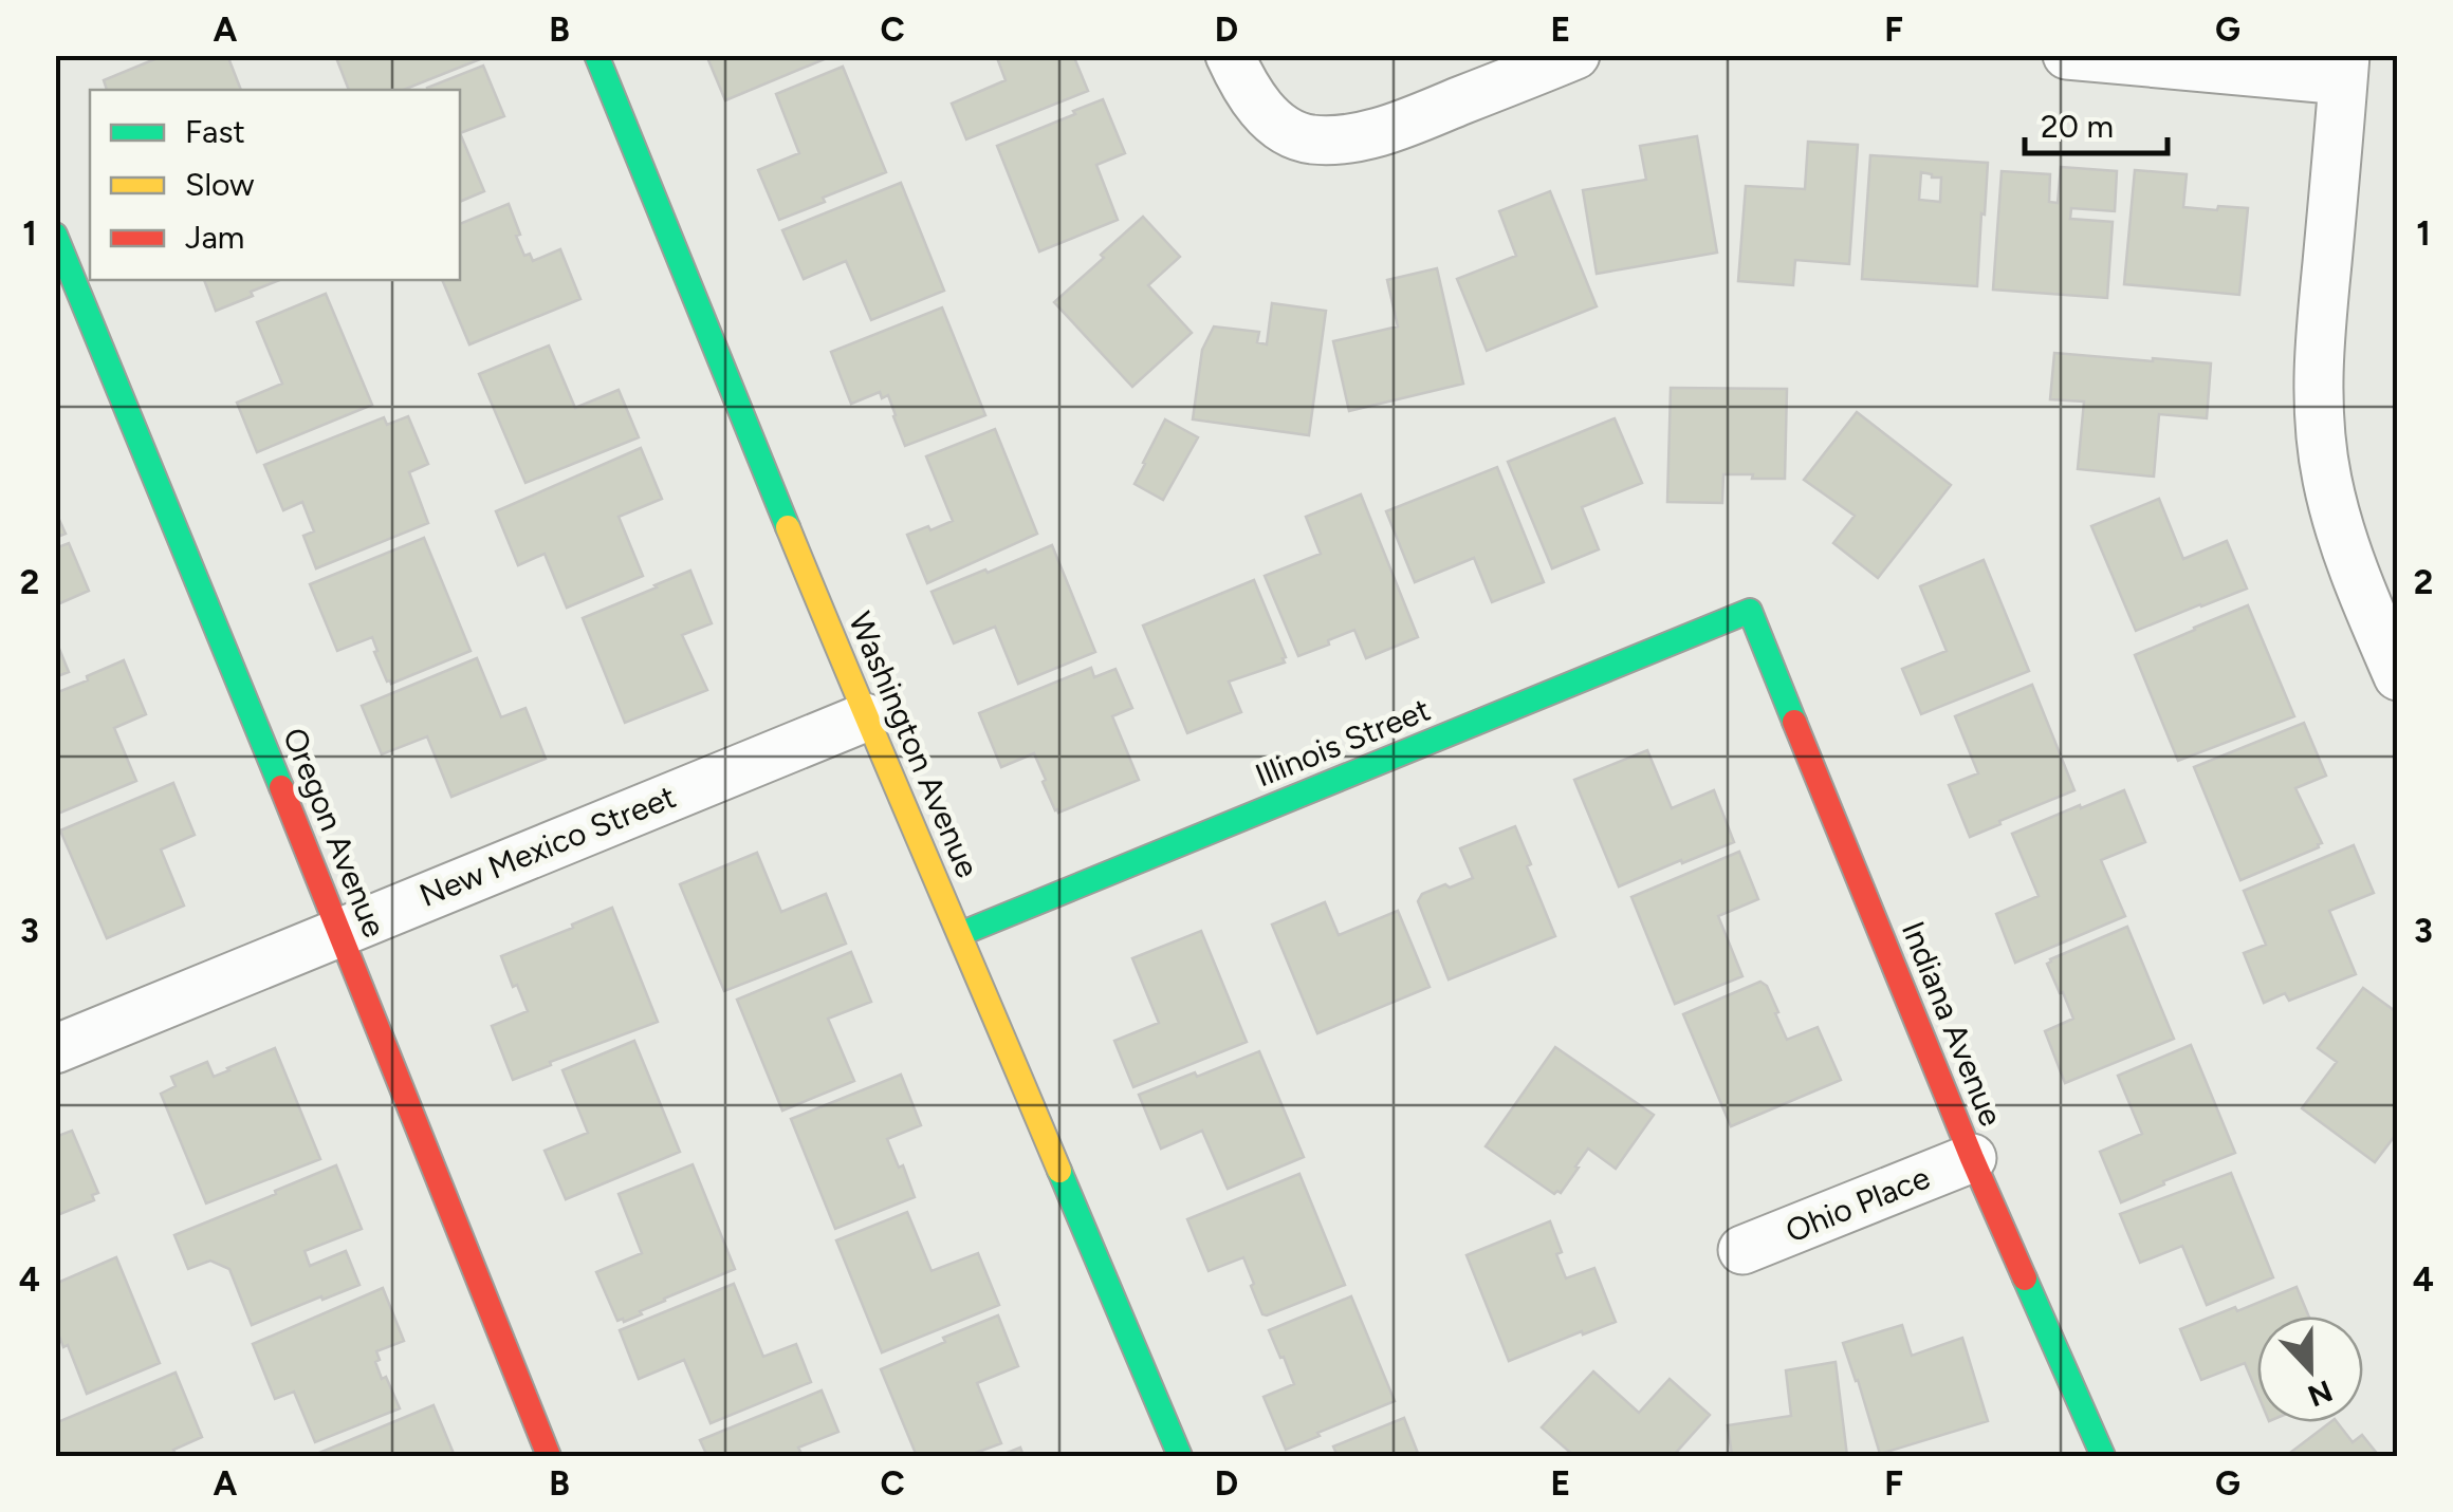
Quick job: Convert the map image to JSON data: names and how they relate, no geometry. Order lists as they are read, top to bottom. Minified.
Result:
{"streets":{"street":["Illinois Street","Washington Avenue","Oregon Avenue","New Mexico Street","Indiana Avenue","Ohio Place"]},"crossings":[["Illinois Street","Washington Avenue"],["Illinois Street","Indiana Avenue"],["Washington Avenue","New Mexico Street"],["Oregon Avenue","New Mexico Street"],["Indiana Avenue","Ohio Place"]],"legend":["Fast","Slow","Jam"],"scale_bar":"20 m","north":"bottom","grid":{"columns":["A","B","C","D","E","F","G"],"rows":["1","2","3","4"]}}
